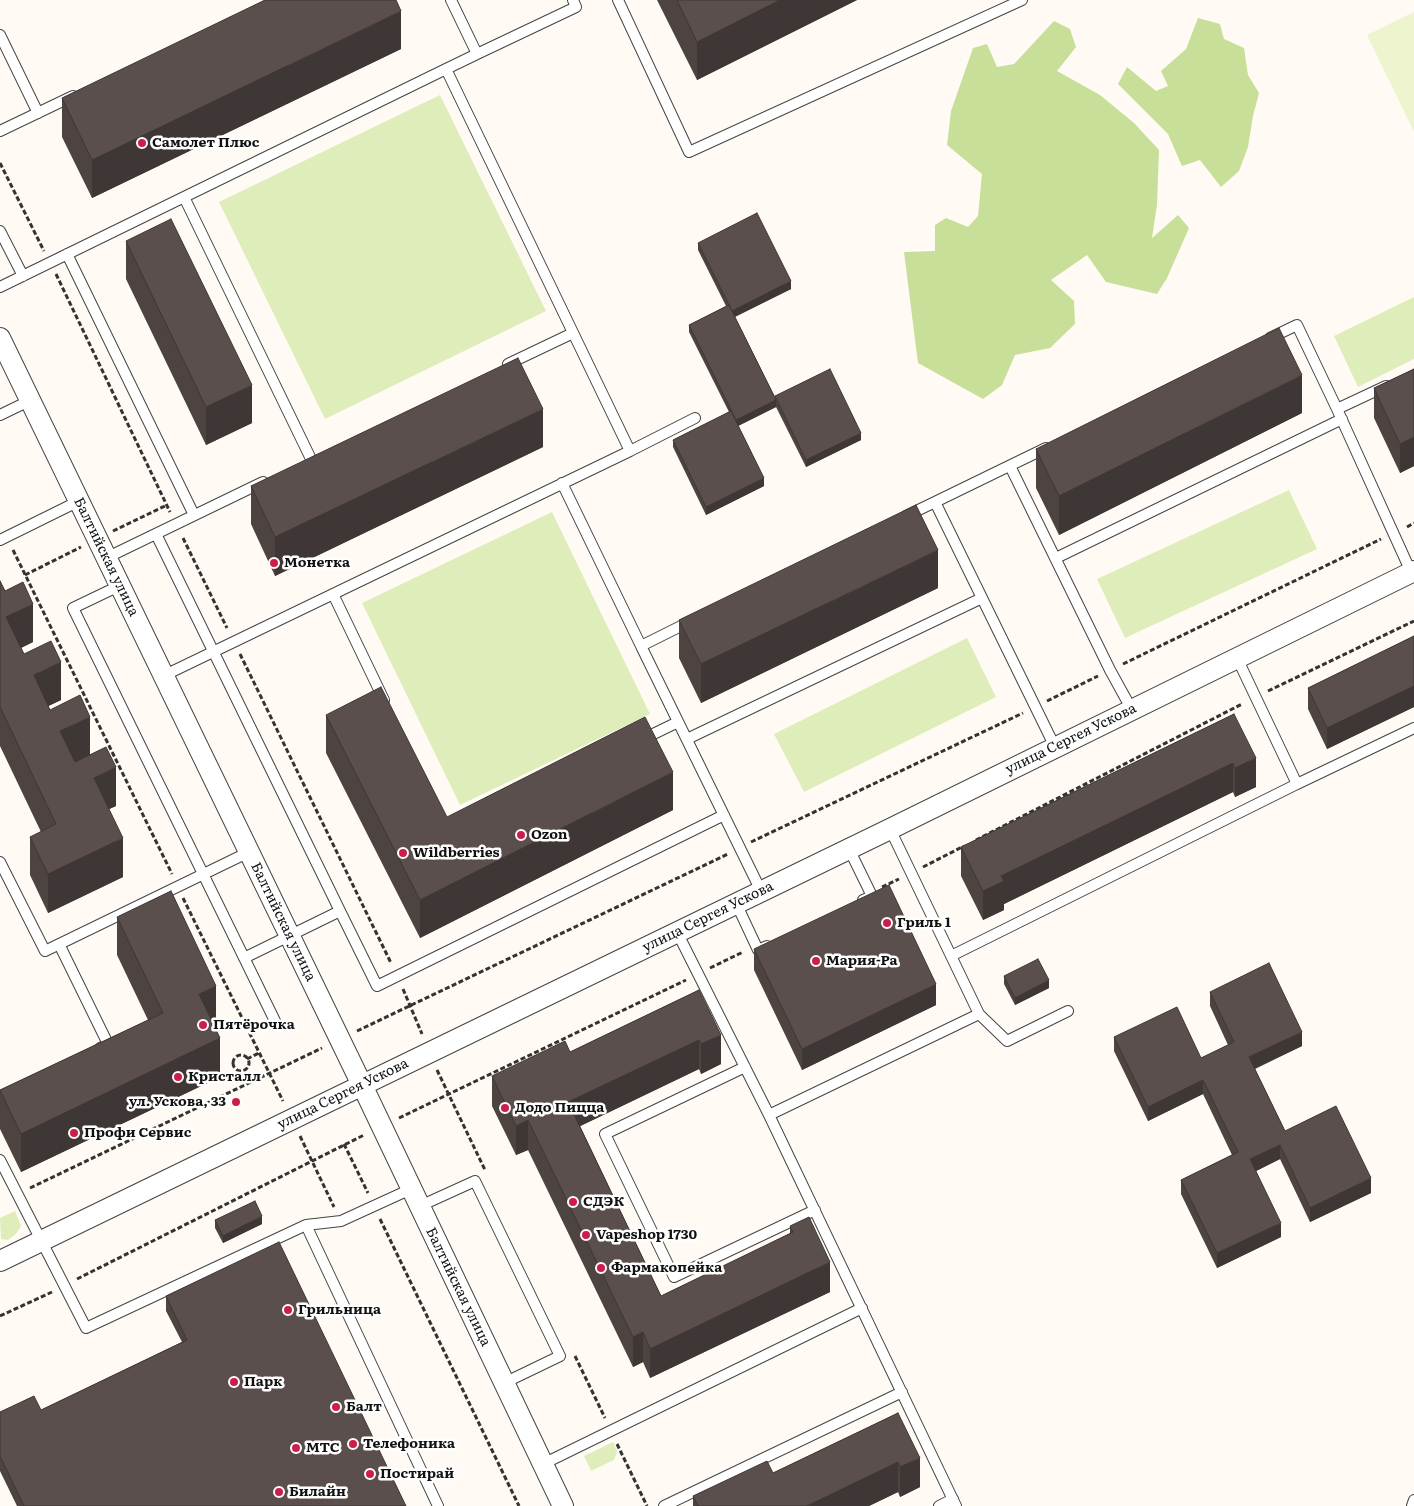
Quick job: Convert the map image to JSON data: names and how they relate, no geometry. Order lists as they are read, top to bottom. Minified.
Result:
{"streets":{"street":["Балтийская улица","улица Сергея Ускова"]},"crossings":[["Балтийская улица","улица Сергея Ускова"]],"places":["Самолет Плюс","Монетка","Ozon","Wildberries","Гриль 1","Мария-Ра","Пятёрочка","Кристалл","ул. Ускова, 33","Додо Пицца","Профи Сервис","СДЭК","Vapeshop 1730","Фармакопейка","Грильница","Парк","Балт","Телефоника","МТС","Постирай","Билайн"]}
